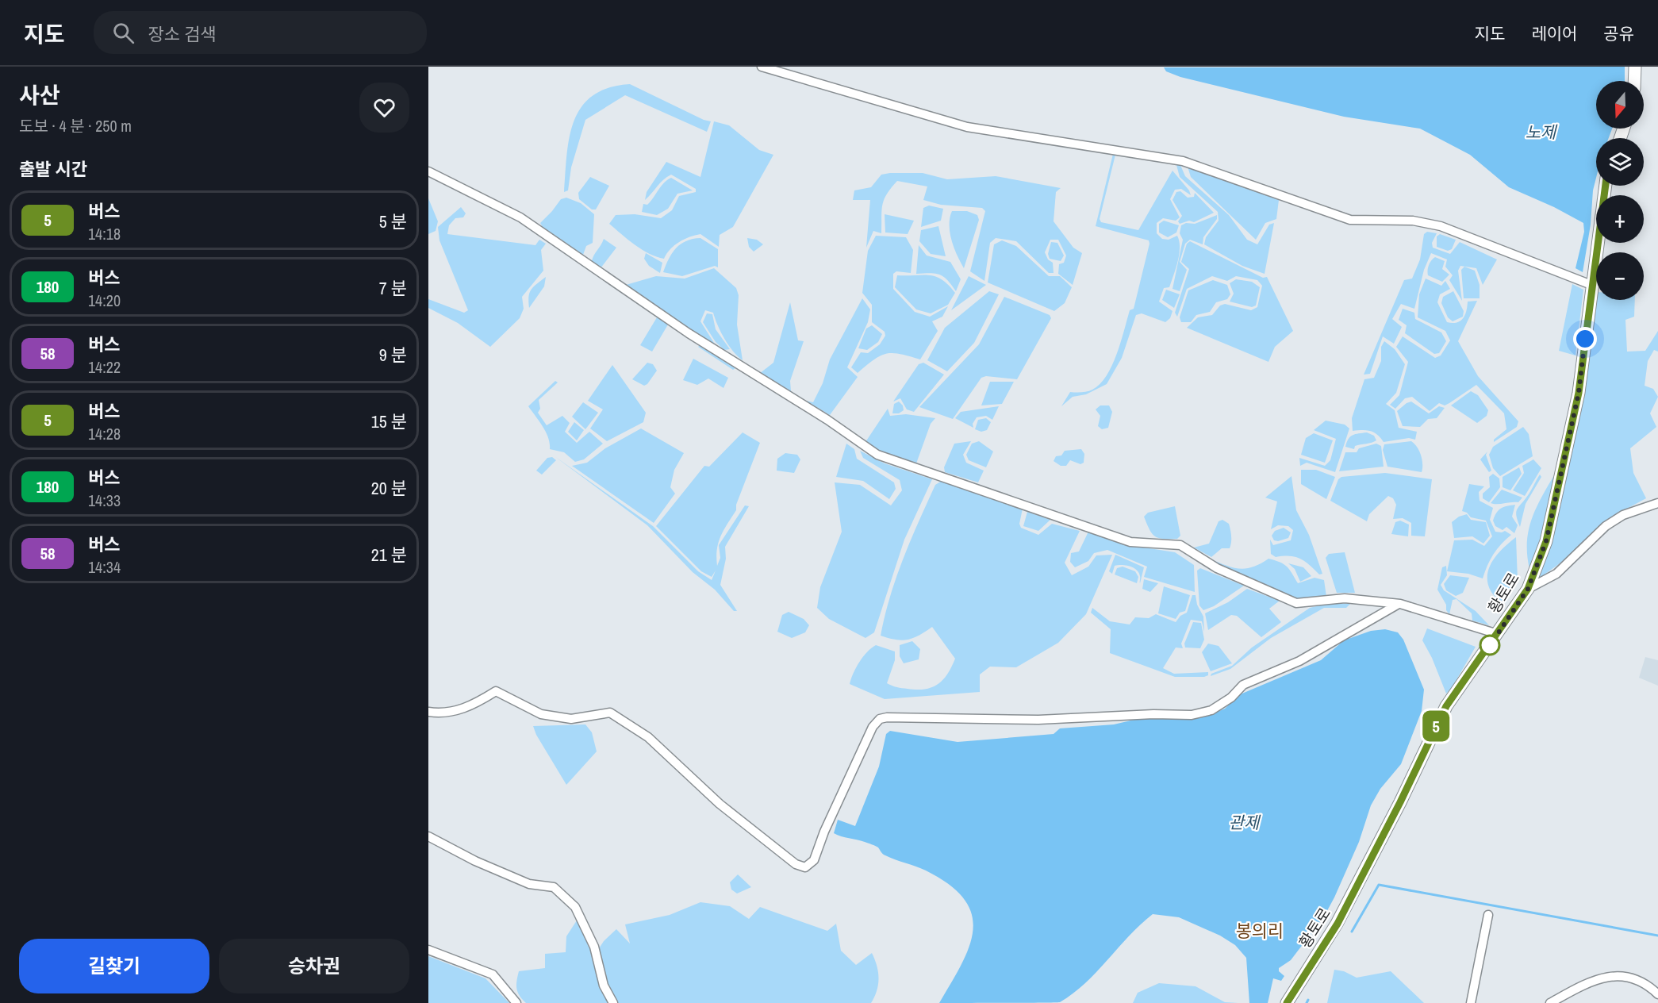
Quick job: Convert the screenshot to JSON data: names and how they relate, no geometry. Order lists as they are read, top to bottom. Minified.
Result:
{"streets":{"main road":["황토로"]},"districts":["봉의리"],"water":["노제","관제"],"lines":["bus line 5"],"north":"bottom","page":{"header":"지도","search":"장소 검색","nav":["지도","레이어","공유"],"heading":[["사산","도보 · 4 분 · 250 m"],"출발 시간"],"on_map":"5","map_buttons":["+","−"],"list":[{"mark":"5","name":"버스","note":"14:18","value":"5 분"},{"mark":"180","name":"버스","note":"14:20","value":"7 분"},{"mark":"58","name":"버스","note":"14:22","value":"9 분"},{"mark":"5","name":"버스","note":"14:28","value":"15 분"},{"mark":"180","name":"버스","note":"14:33","value":"20 분"},{"mark":"58","name":"버스","note":"14:34","value":"21 분"}],"buttons":["길찾기","승차권"]}}
